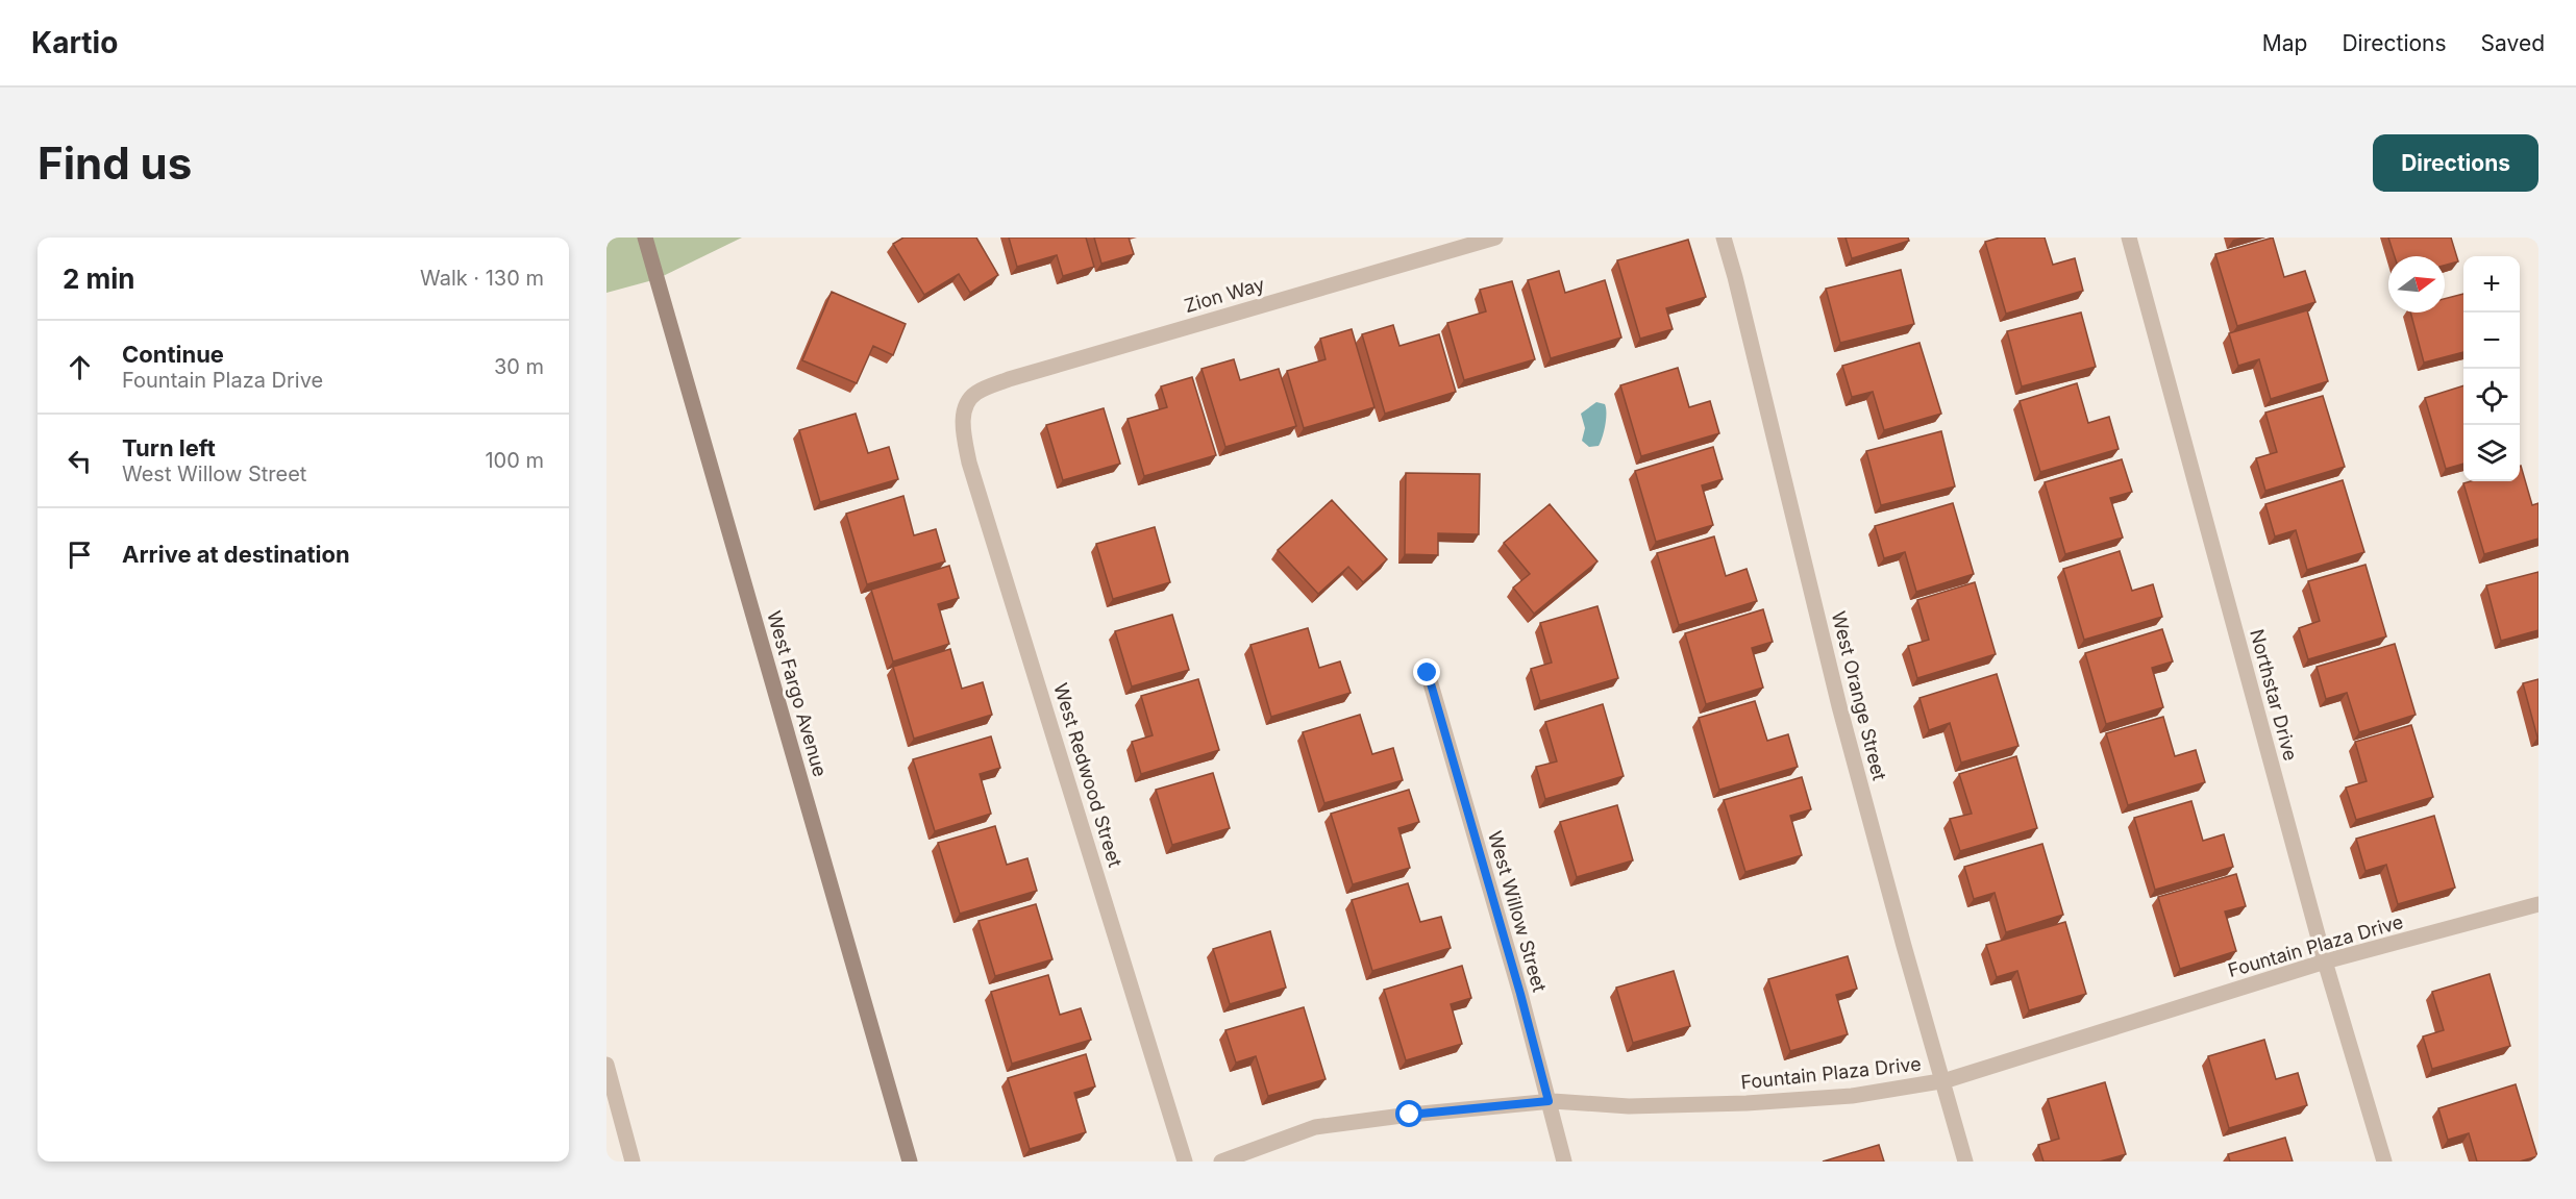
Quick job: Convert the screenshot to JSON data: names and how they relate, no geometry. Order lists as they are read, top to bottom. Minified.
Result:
{"streets":{"main road":["West Fargo Avenue"],"street":["Zion Way","Northstar Drive","West Orange Street","West Redwood Street","West Willow Street","Fountain Plaza Drive"]},"crossings":[["Zion Way","West Redwood Street"],["Northstar Drive","Fountain Plaza Drive"],["West Orange Street","Fountain Plaza Drive"],["West Willow Street","Fountain Plaza Drive"]],"north":"right","page":{"header":"Kartio","nav":["Map","Directions","Saved"],"buttons":"Directions","title":"Find us","heading":["2 min","Walk · 130 m"],"map_buttons":["+","−"],"list":[["Continue","Fountain Plaza Drive","30 m"],["Turn left","West Willow Street","100 m"],"Arrive at destination"]}}
